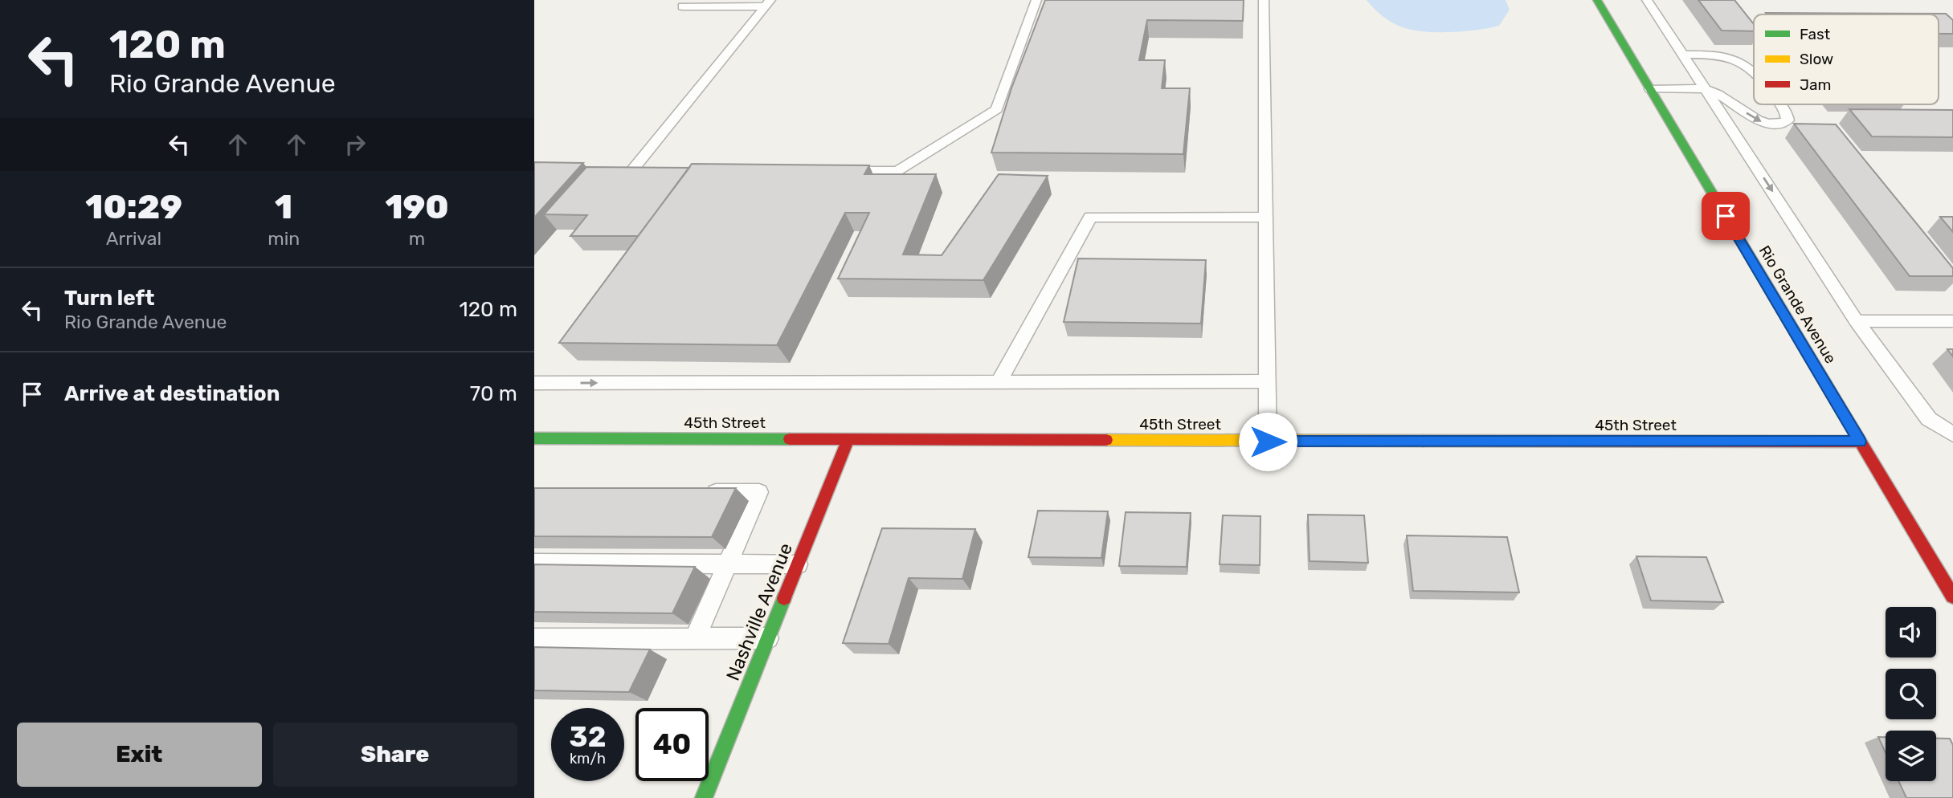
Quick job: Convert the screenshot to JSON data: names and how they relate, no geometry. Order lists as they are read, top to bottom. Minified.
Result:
{"streets":{"street":["Rio Grande Avenue","45th Street","Nashville Avenue"]},"crossings":[["Rio Grande Avenue","45th Street"],["45th Street","Nashville Avenue"]],"legend":["Fast","Slow","Jam"],"page":{"turn":["120 m","Rio Grande Avenue"],"eta":["10:29","Arrival","1","min","190","m"],"list":[{"name":"Turn left","note":"Rio Grande Avenue","value":"120 m"},{"name":"Arrive at destination","value":"70 m"}],"speed":"32 km/h","limit":"40","buttons":["Exit","Share"]}}
